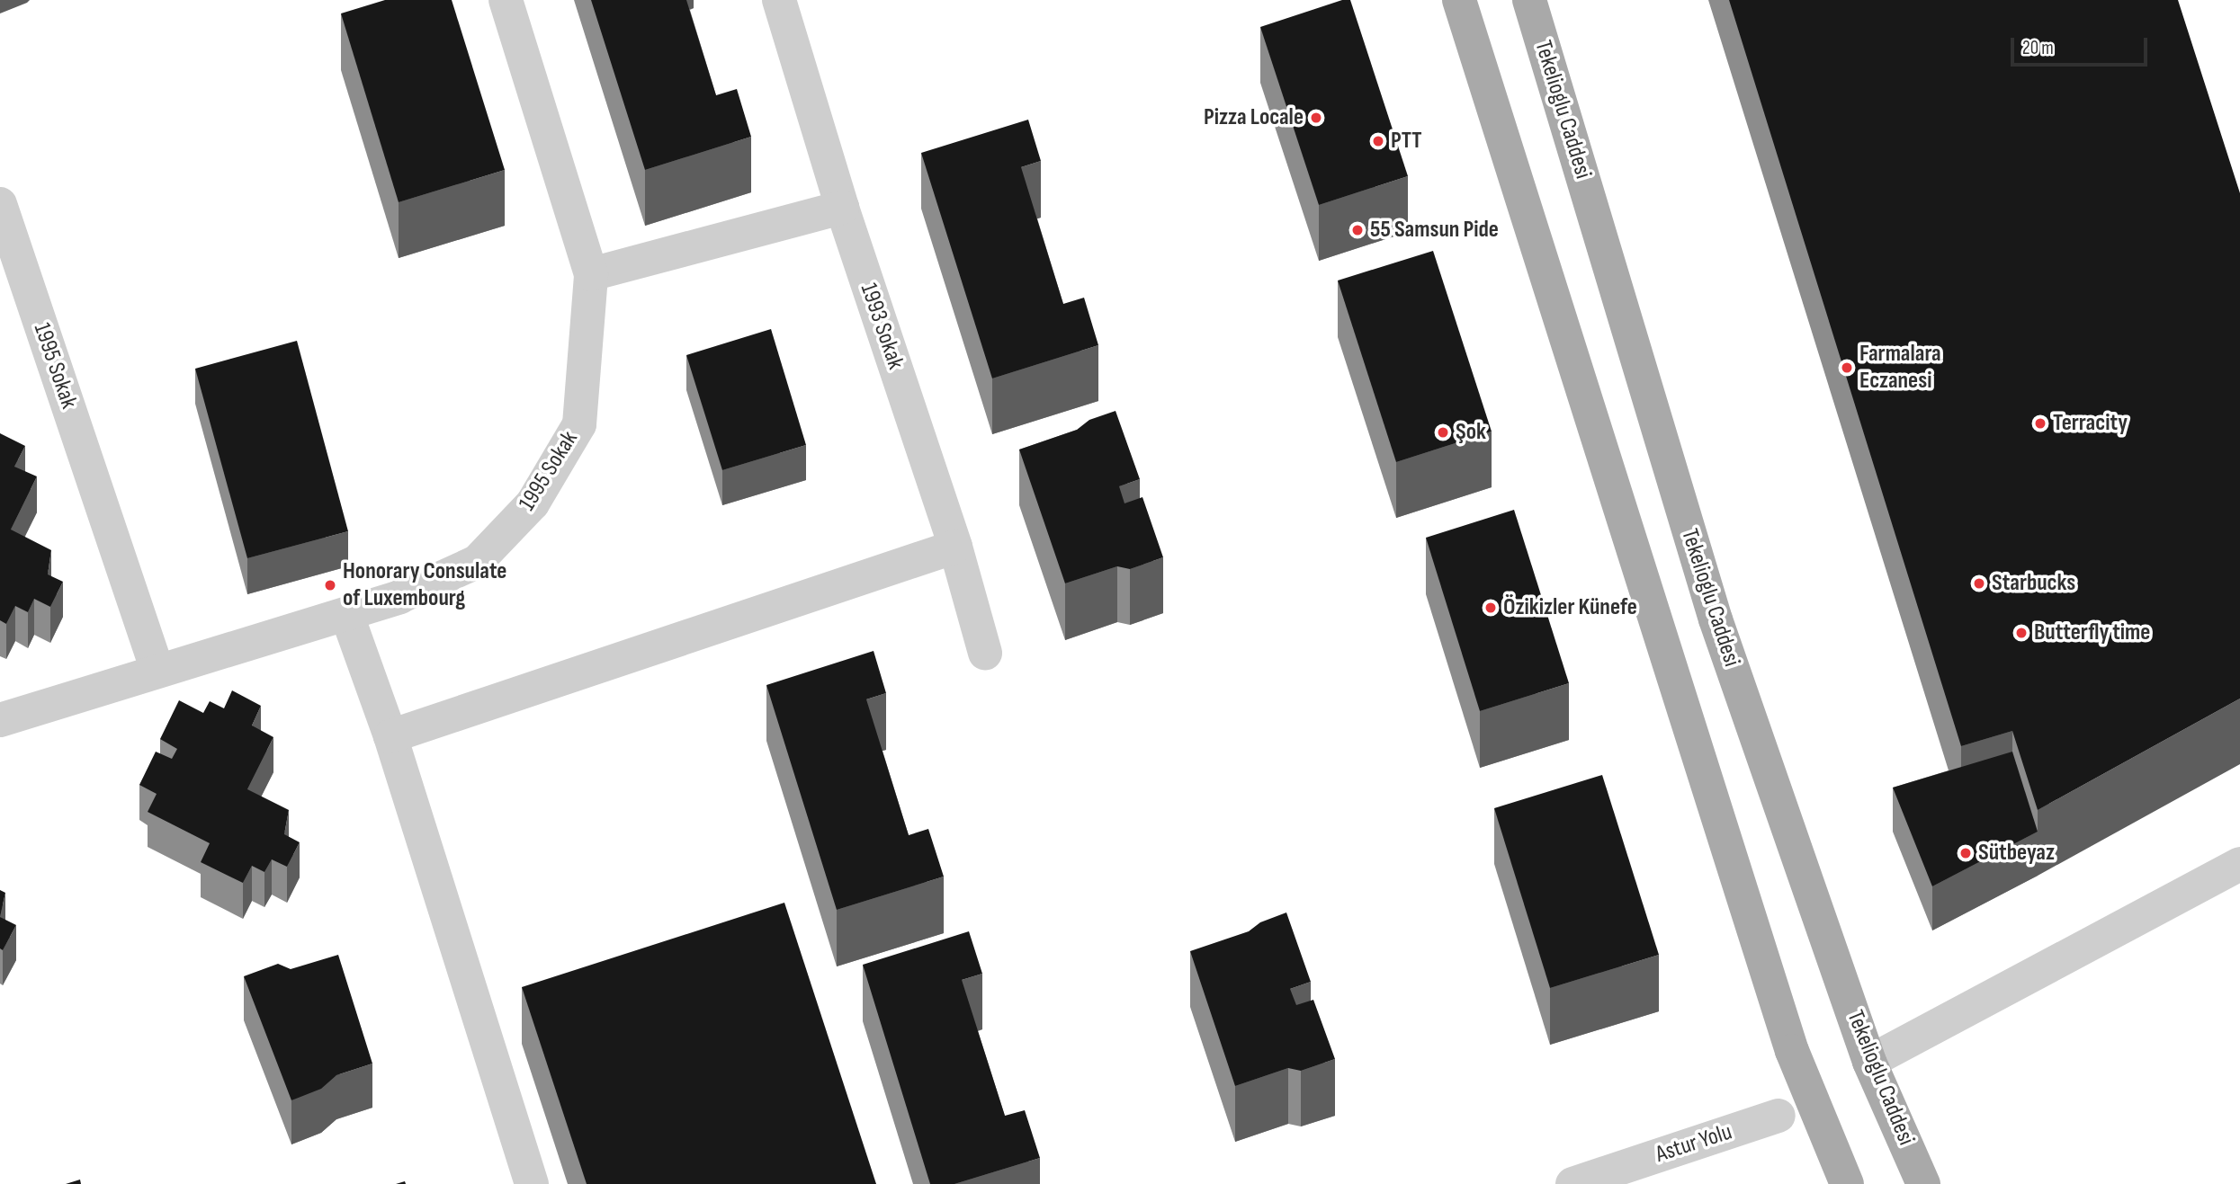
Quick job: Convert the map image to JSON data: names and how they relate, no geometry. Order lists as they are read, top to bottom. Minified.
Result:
{"streets":{"main road":["Tekelioglu Caddesi"],"street":["1993 Sokak","1995 Sokak","Astur Yolu"]},"places":["Pizza Locale","PTT","55 Samsun Pide","Farmalara Eczanesi","Terracity","Şok","Starbucks","Honorary Consulate of Luxembourg","Özikizler Künefe","Butterfly time","Sütbeyaz"],"scale_bar":"20 m"}
